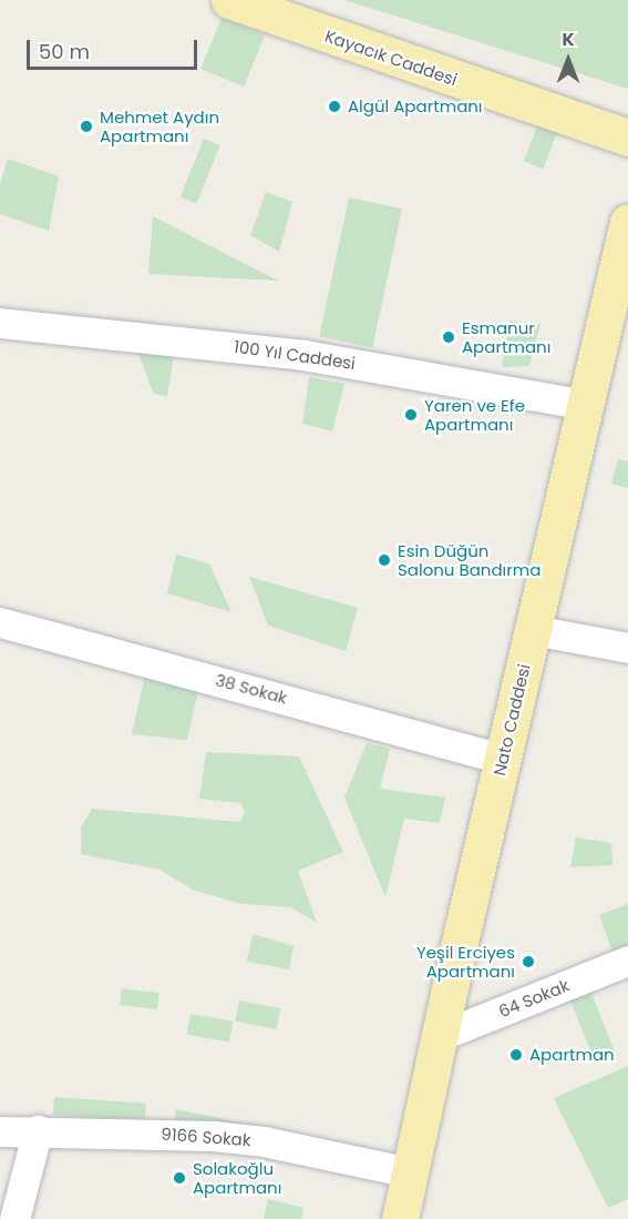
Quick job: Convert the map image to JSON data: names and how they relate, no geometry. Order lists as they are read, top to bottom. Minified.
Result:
{"streets":{"main road":["Kayacık Caddesi","Nato Caddesi"],"street":["100 Yıl Caddesi","38 Sokak","64 Sokak","9166 Sokak"]},"crossings":[["100 Yıl Caddesi","Nato Caddesi"],["38 Sokak","Nato Caddesi"],["Nato Caddesi","64 Sokak"],["Nato Caddesi","9166 Sokak"]],"places":["Algül Apartmanı","Mehmet Aydın Apartmanı","Esmanur Apartmanı","Yaren ve Efe Apartmanı","Esin Düğün Salonu Bandırma","Yeşil Erciyes Apartmanı","Apartman","Solakoğlu Apartmanı"],"scale_bar":"50 m","north":"top"}
